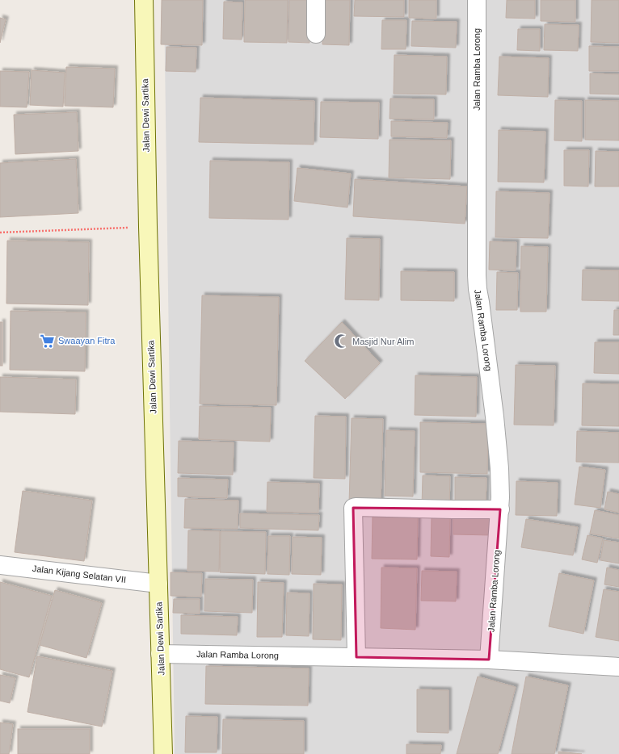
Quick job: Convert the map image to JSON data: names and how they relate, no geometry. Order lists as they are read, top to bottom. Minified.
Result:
{"streets":{"main road":["Jalan Dewi Sartika"],"street":["Jalan Ramba Lorong","Jalan Kijang Selatan VII"]},"crossings":[["Jalan Ramba Lorong","Jalan Dewi Sartika"],["Jalan Dewi Sartika","Jalan Kijang Selatan VII"]],"places":{"supermarket":["Swaayan Fitra"],"mosque":["Masjid Nur Alim"]}}
